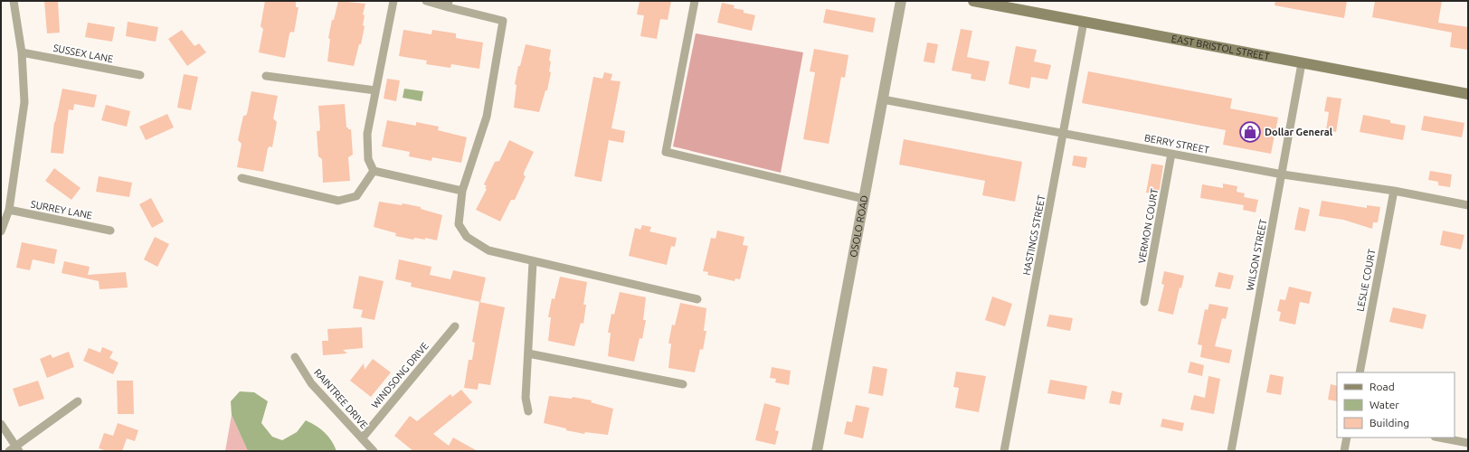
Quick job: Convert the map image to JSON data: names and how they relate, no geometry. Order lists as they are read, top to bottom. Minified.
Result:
{"streets":{"main road":["EAST BRISTOL STREET"],"street":["SUSSEX LANE","BERRY STREET","SURREY LANE","OSOLO ROAD","VERMON COURT","HASTINGS STREET","WILSON STREET","LESLIE COURT","WINDSONG DRIVE","RAINTREE DRIVE"]},"crossings":[["EAST BRISTOL STREET","HASTINGS STREET"],["EAST BRISTOL STREET","WILSON STREET"],["BERRY STREET","OSOLO ROAD"],["BERRY STREET","VERMON COURT"],["BERRY STREET","HASTINGS STREET"],["BERRY STREET","WILSON STREET"],["BERRY STREET","LESLIE COURT"],["WINDSONG DRIVE","RAINTREE DRIVE"]],"places":{"shop":["Dollar General"]},"legend":["Road","Water","Building"]}
